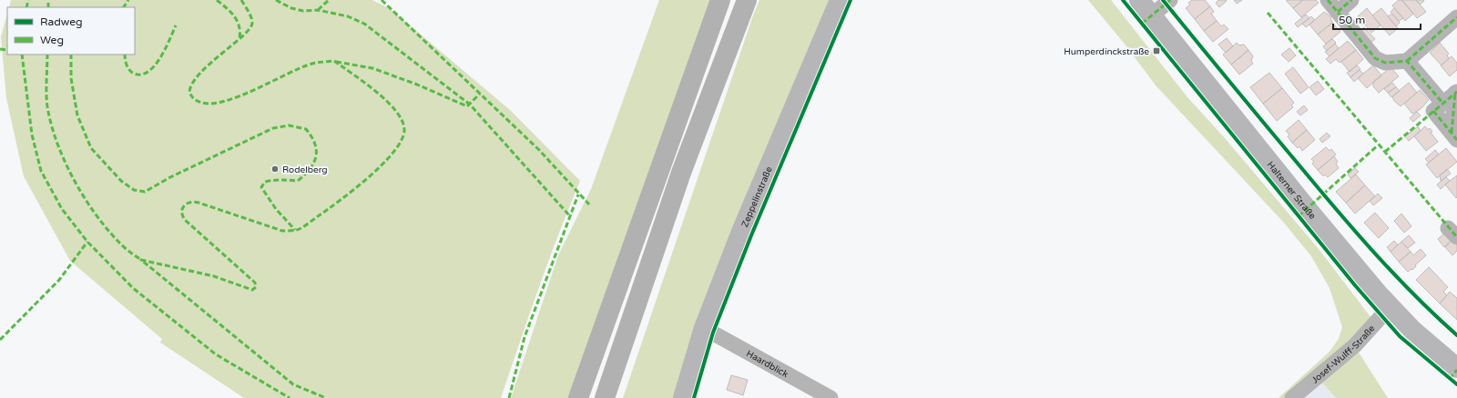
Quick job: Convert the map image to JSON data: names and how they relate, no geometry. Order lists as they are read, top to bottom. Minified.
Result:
{"streets":{"main road":["Halterner Straße","Zeppelinstraße"],"street":["Josef-Wulff-Straße","Haardblick"]},"crossings":[["Halterner Straße","Josef-Wulff-Straße"],["Zeppelinstraße","Haardblick"]],"places":{"transit":["Humperdinckstraße"],"other":["Rodelberg"]},"legend":["Radweg","Weg"],"scale_bar":"50 m"}
